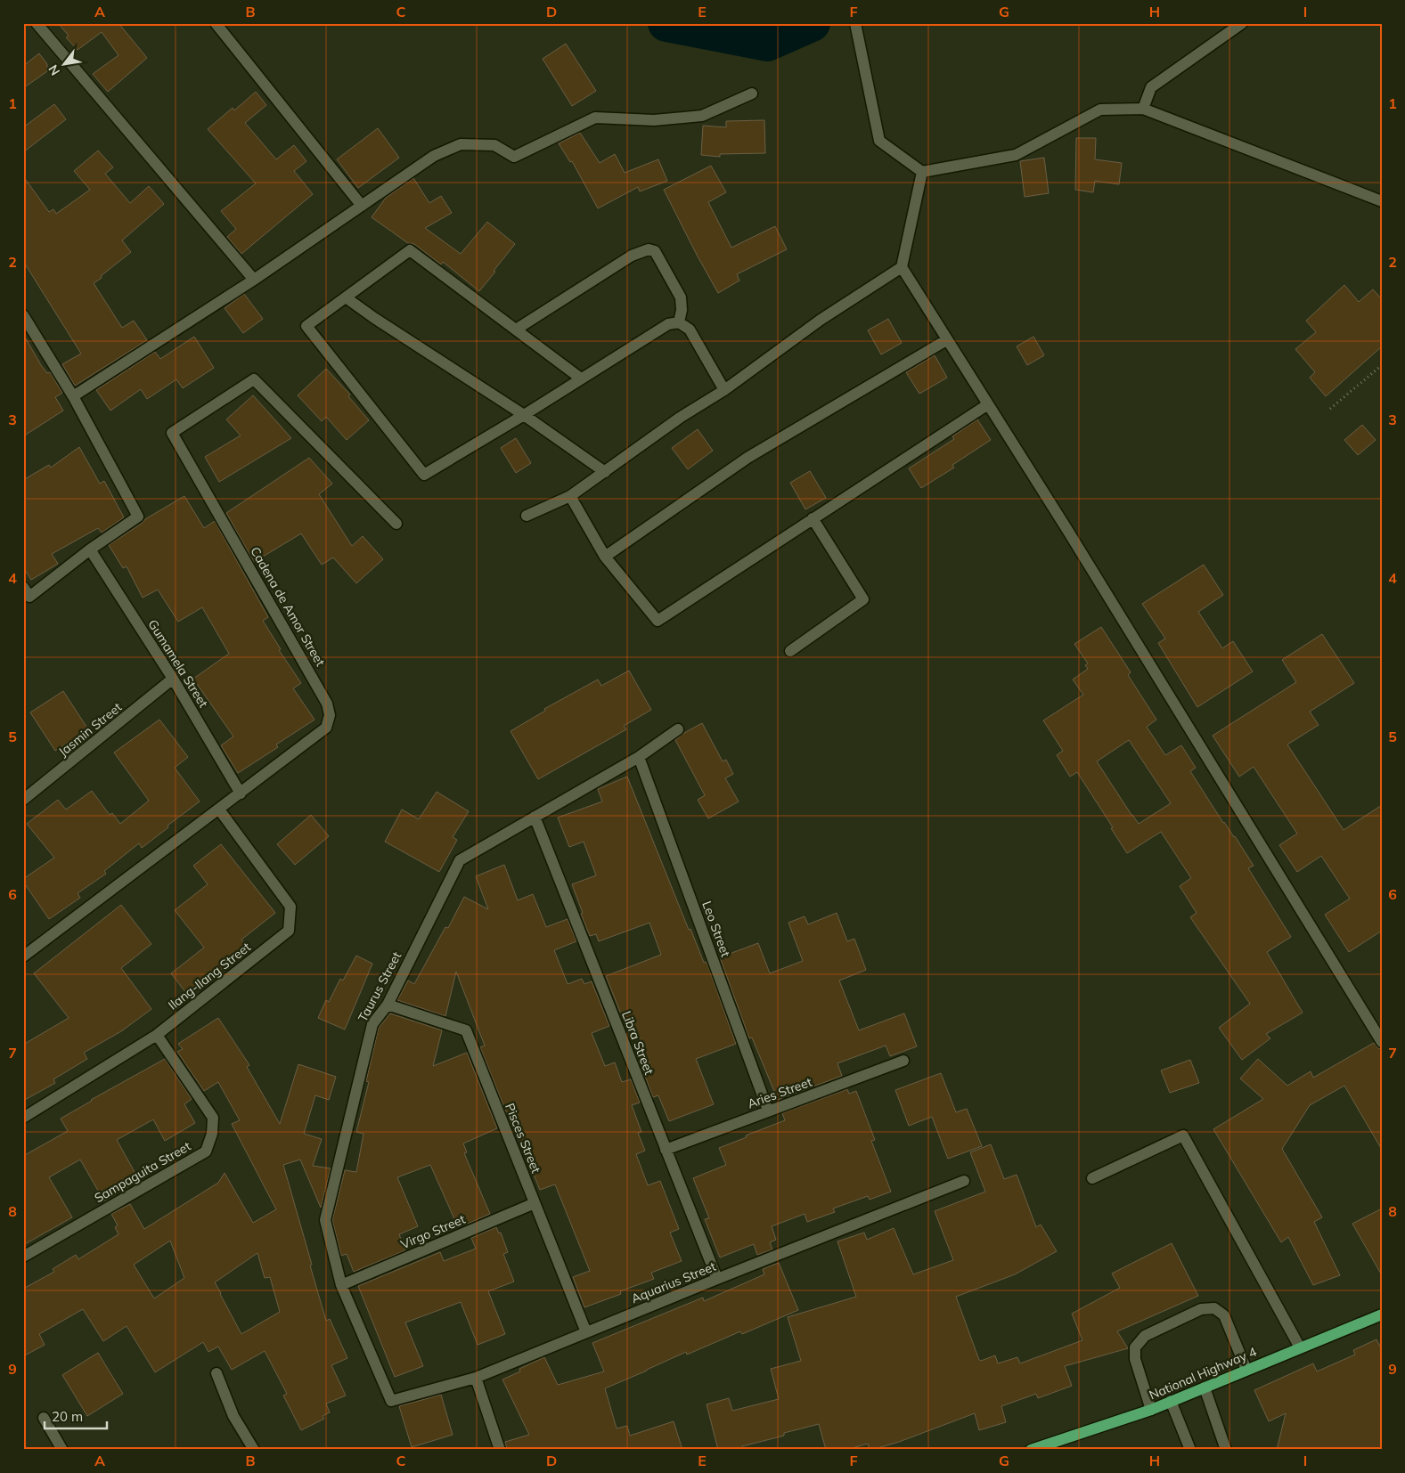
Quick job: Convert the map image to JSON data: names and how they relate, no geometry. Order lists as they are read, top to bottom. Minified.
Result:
{"streets":{"main road":["National Highway 4"],"street":["Cadena de Amor Street","Gumamela Street","Jasmin Street","Leo Street","Ilang-Ilang Street","Taurus Street","Libra Street","Aries Street","Pisces Street","Sampaguita Street","Virgo Street","Aquarius Street"]},"crossings":[["Cadena de Amor Street","Gumamela Street"],["Cadena de Amor Street","Ilang-Ilang Street"],["Gumamela Street","Jasmin Street"],["Leo Street","Taurus Street"],["Leo Street","Aries Street"],["Ilang-Ilang Street","Sampaguita Street"],["Taurus Street","Libra Street"],["Taurus Street","Pisces Street"],["Taurus Street","Virgo Street"],["Taurus Street","Aquarius Street"],["Libra Street","Aries Street"],["Libra Street","Aquarius Street"],["Pisces Street","Virgo Street"],["Pisces Street","Aquarius Street"]],"scale_bar":"20 m","north":"bottom left","grid":{"columns":["A","B","C","D","E","F","G","H","I"],"rows":["1","2","3","4","5","6","7","8","9"]}}
